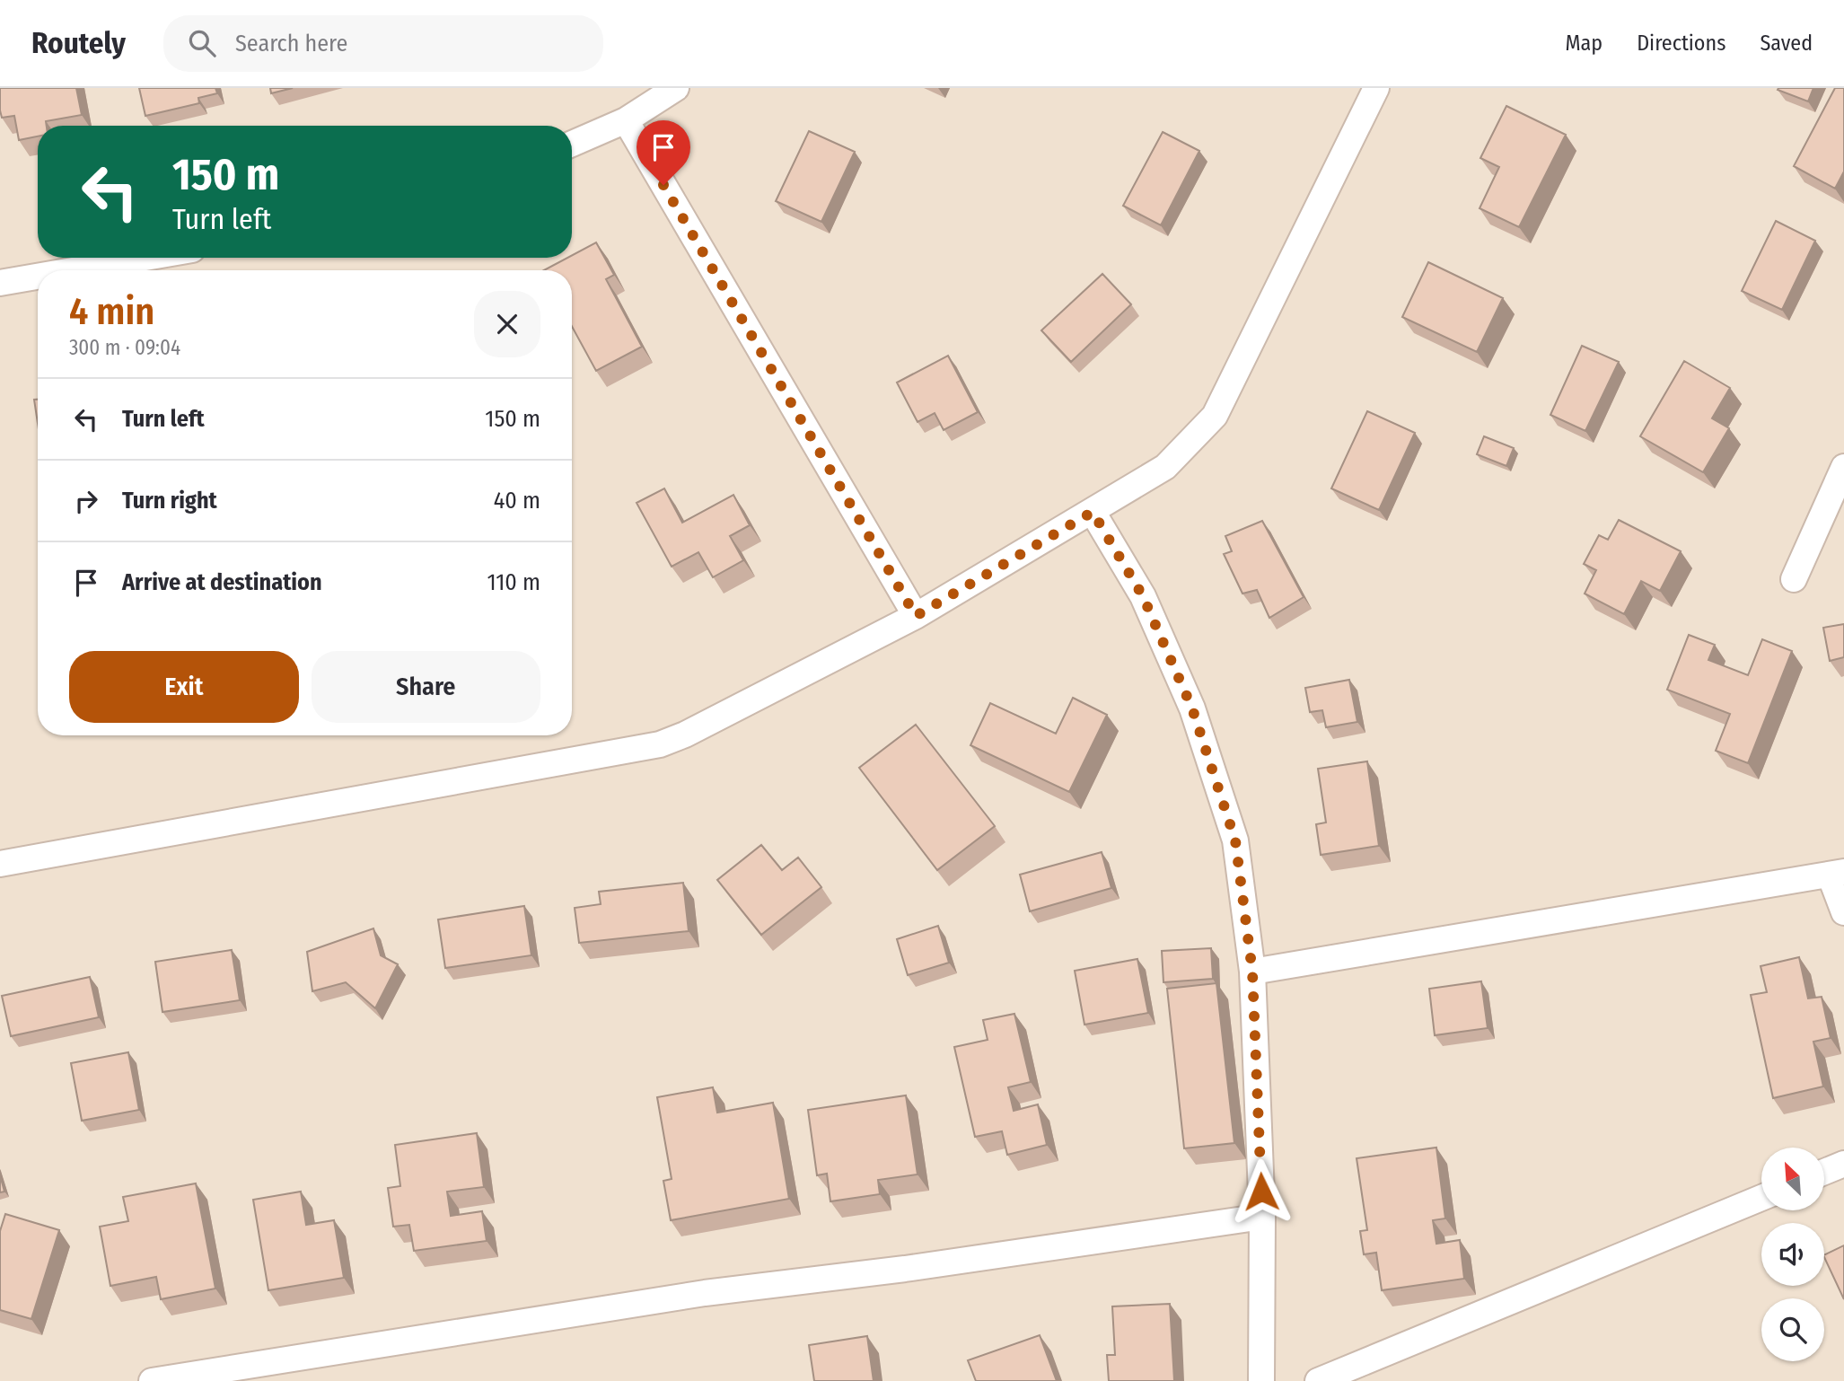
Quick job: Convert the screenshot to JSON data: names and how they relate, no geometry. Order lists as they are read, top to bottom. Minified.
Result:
{"north":"top left","page":{"header":"Routely","search":"Search here","nav":["Map","Directions","Saved"],"turn":["150 m","Turn left"],"heading":["4 min","300 m · 09:04"],"list":[{"name":"Turn left","value":"150 m"},{"name":"Turn right","value":"40 m"},{"name":"Arrive at destination","value":"110 m"}],"buttons":["Exit","Share"]}}
